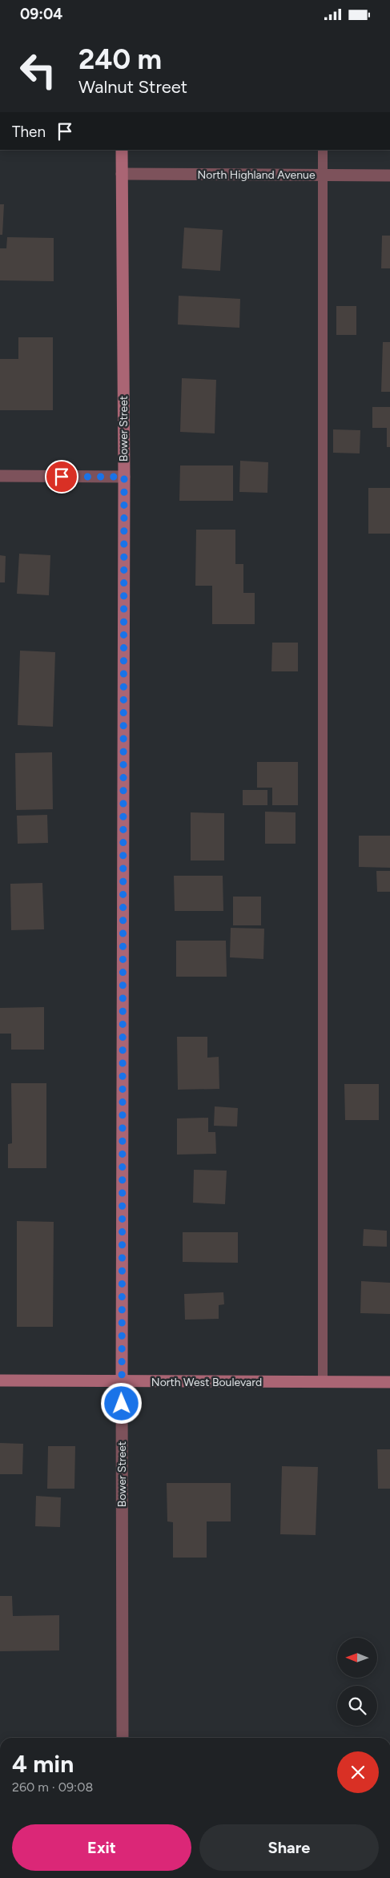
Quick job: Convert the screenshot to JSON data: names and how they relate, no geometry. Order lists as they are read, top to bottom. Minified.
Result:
{"streets":{"street":["North Highland Avenue","Bower Street","North West Boulevard"]},"crossings":[["North Highland Avenue","Bower Street"],["Bower Street","North West Boulevard"]],"north":"left","page":{"status":"09:04","turn":["240 m","Walnut Street"],"then":"Then","heading":["4 min","260 m · 09:08"],"buttons":["Exit","Share"]}}
